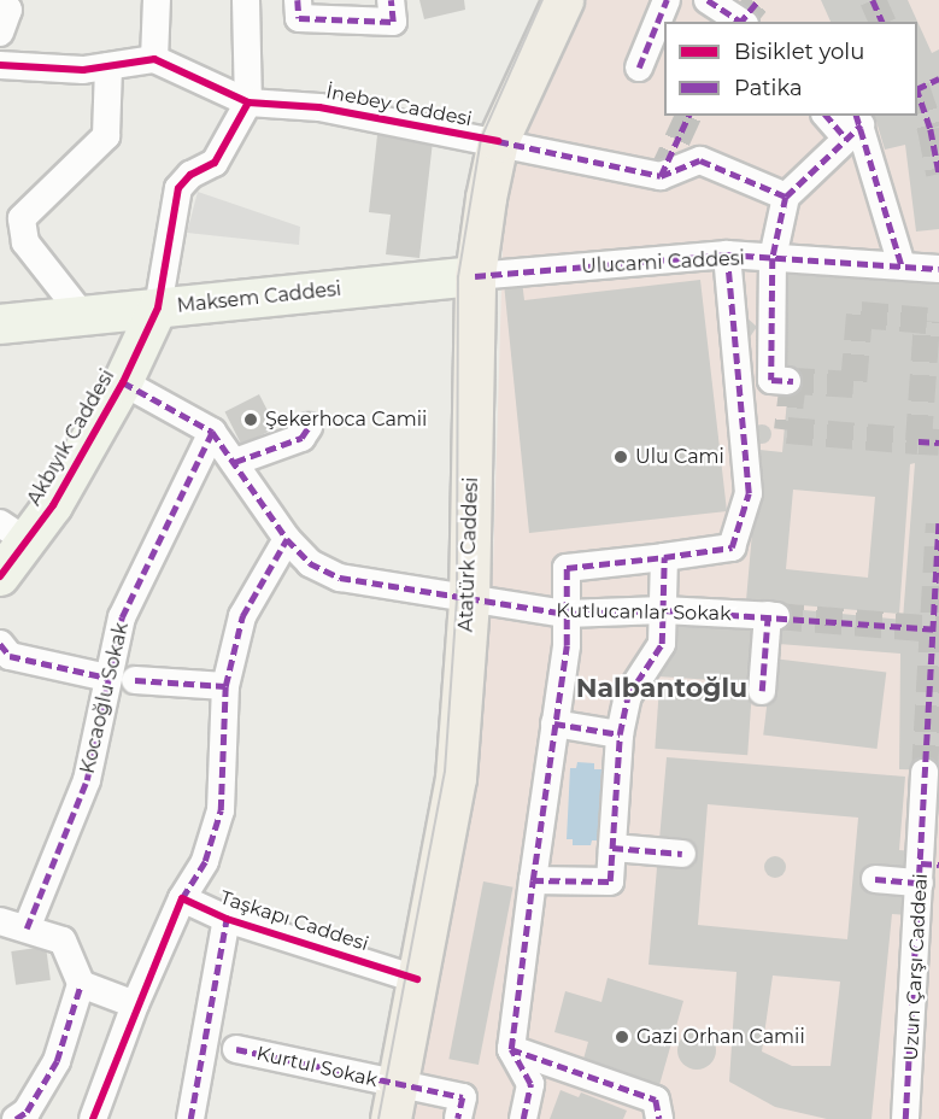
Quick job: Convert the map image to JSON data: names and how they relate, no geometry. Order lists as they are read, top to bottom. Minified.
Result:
{"streets":{"main road":["Maksem Caddesi","Akbıyık Caddesi","Atatürk Caddesi"],"street":["İnebey Caddesi","Ulucami Caddesi","Kutlucanlar Sokak","Kocaoğlu Sokak","Taşkapı Caddesi","Uzun Çarşı Caddeai","Kurtul Sokak"]},"crossings":[["İnebey Caddesi","Atatürk Caddesi"],["Ulucami Caddesi","Maksem Caddesi"],["Ulucami Caddesi","Atatürk Caddesi"],["Maksem Caddesi","Akbıyık Caddesi"],["Maksem Caddesi","Atatürk Caddesi"],["Atatürk Caddesi","Kutlucanlar Sokak"],["Atatürk Caddesi","Taşkapı Caddesi"],["Atatürk Caddesi","Kurtul Sokak"],["Kutlucanlar Sokak","Kocaoğlu Sokak"]],"districts":["Nalbantoğlu"],"places":["Şekerhoca Camii","Ulu Cami","Gazi Orhan Camii"],"legend":["Bisiklet yolu","Patika"]}
